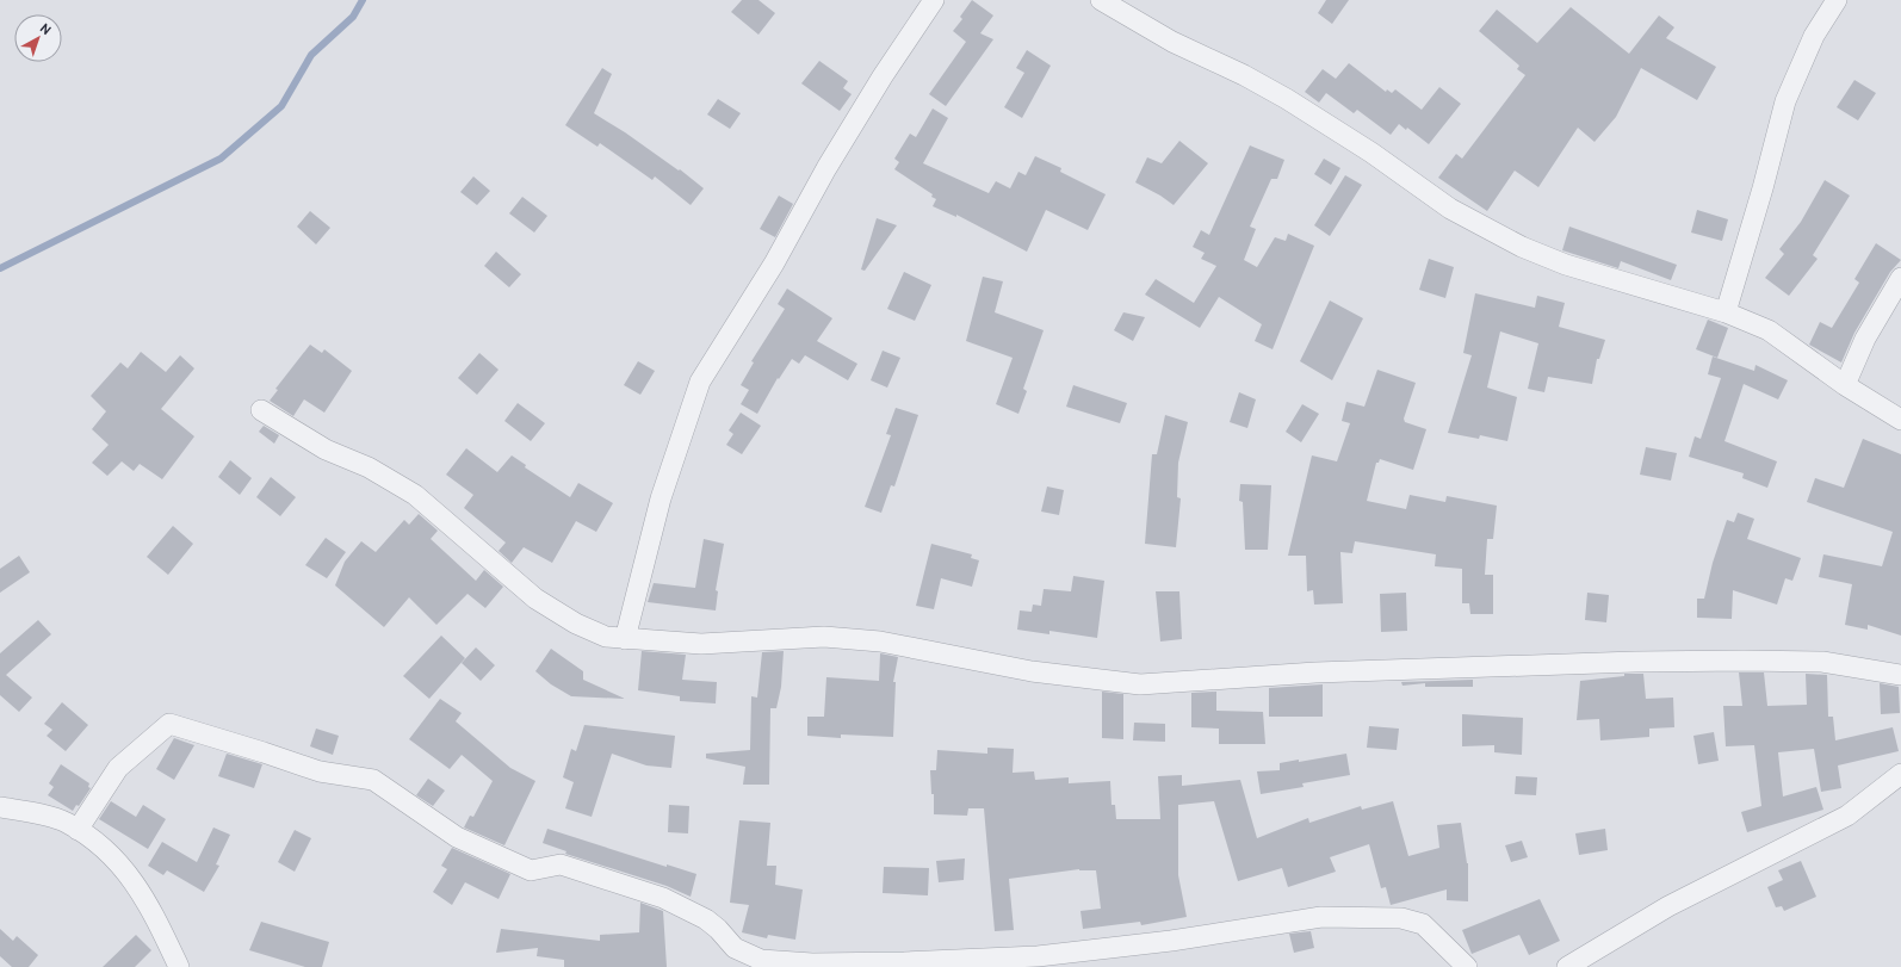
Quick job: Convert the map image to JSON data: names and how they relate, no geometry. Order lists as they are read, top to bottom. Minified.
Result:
{"north":"top right"}
